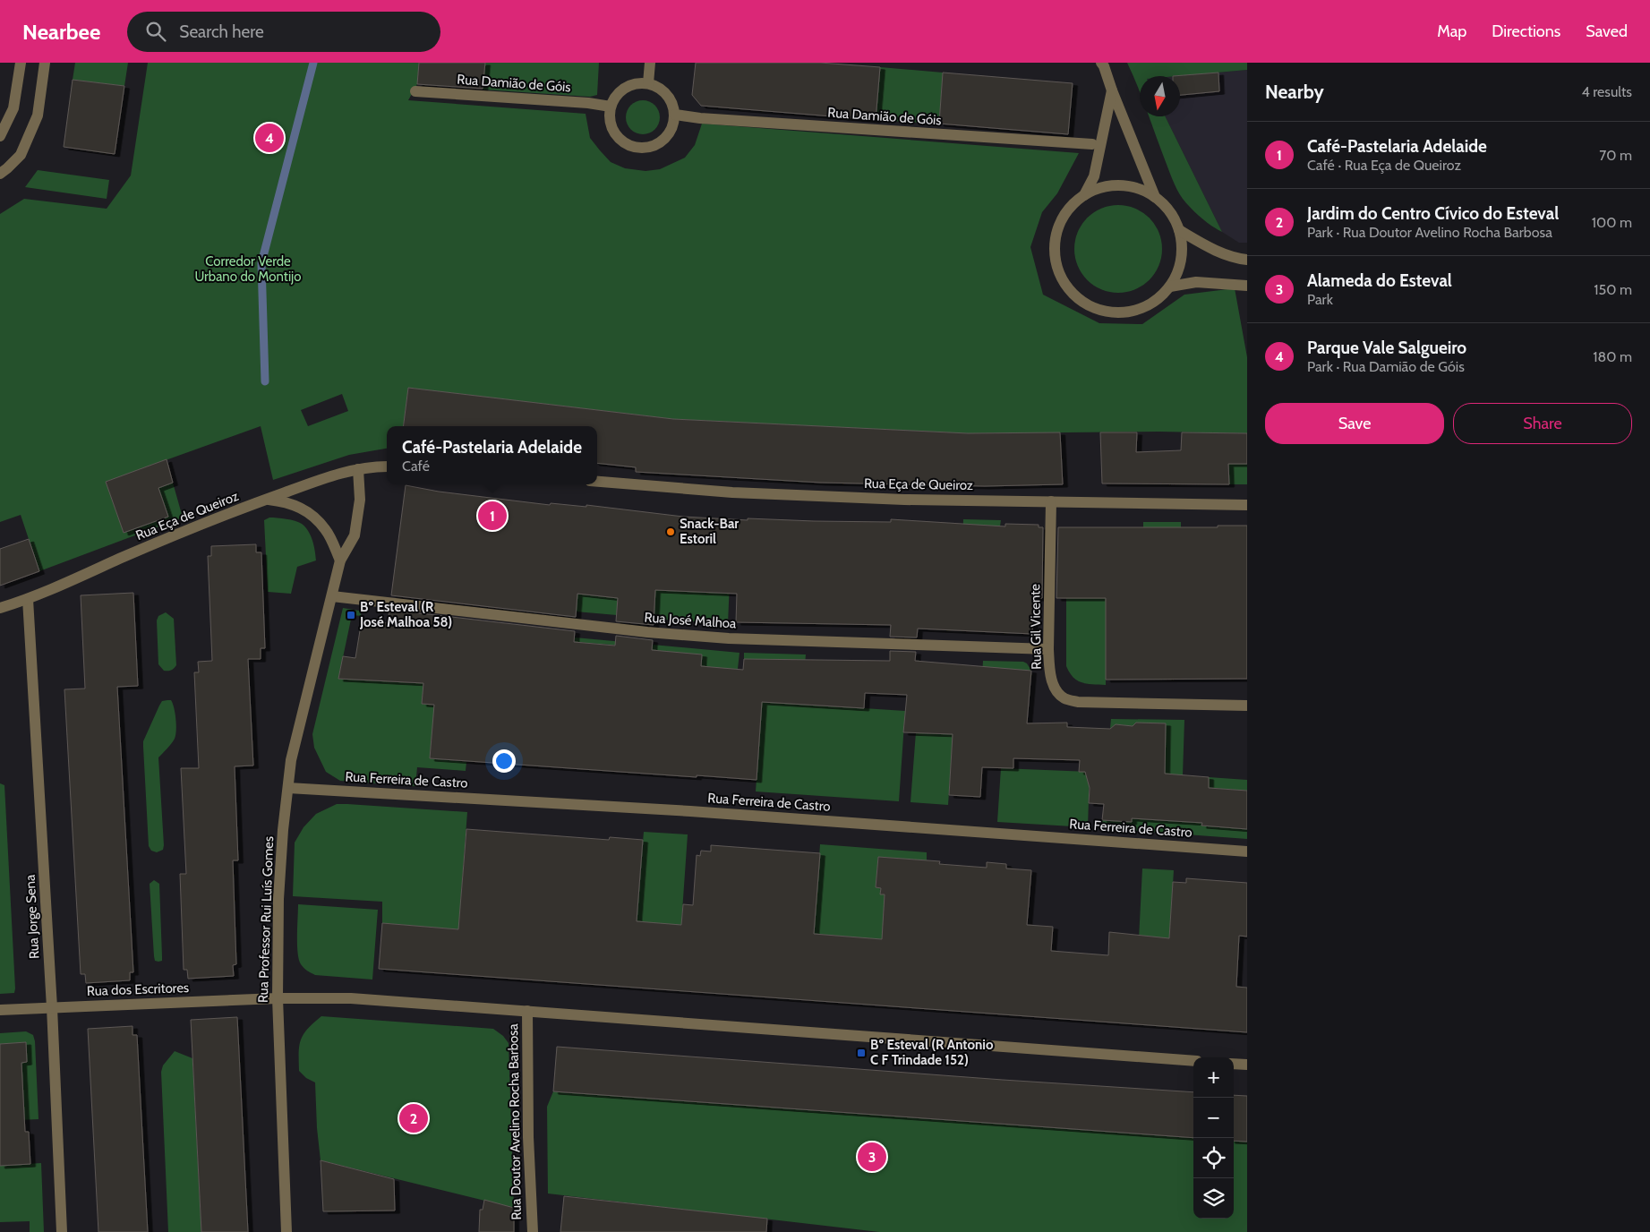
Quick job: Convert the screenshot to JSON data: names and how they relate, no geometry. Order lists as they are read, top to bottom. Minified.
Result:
{"streets":{"street":["Rua Damião de Góis","Rua Eça de Queiroz","Rua José Malhoa","Rua Gil Vicente","Rua Ferreira de Castro","Rua Jorge Sena","Rua Professor Rui Luís Gomes","Rua dos Escritores","Rua Doutor Avelino Rocha Barbosa"]},"crossings":[["Rua Eça de Queiroz","Rua Gil Vicente"],["Rua Eça de Queiroz","Rua Jorge Sena"],["Rua Eça de Queiroz","Rua Professor Rui Luís Gomes"],["Rua José Malhoa","Rua Gil Vicente"],["Rua José Malhoa","Rua Professor Rui Luís Gomes"],["Rua Ferreira de Castro","Rua Professor Rui Luís Gomes"],["Rua Jorge Sena","Rua dos Escritores"],["Rua Professor Rui Luís Gomes","Rua dos Escritores"],["Rua dos Escritores","Rua Doutor Avelino Rocha Barbosa"]],"parks":["Corredor Verde Urbano do Montijo"],"places":{"other":["Snack-Bar Estoril"],"transit":["Bº Esteval (R José Malhoa 58)","Bº Esteval (R Antonio C F Trindade 152)"]},"north":"bottom","page":{"header":"Nearbee","search":"Search here","nav":["Map","Directions","Saved"],"heading":["Nearby","4 results"],"list":[{"mark":"1","name":"Café-Pastelaria Adelaide","note":"Café · Rua Eça de Queiroz","value":"70 m"},{"mark":"2","name":"Jardim do Centro Cívico do Esteval","note":"Park · Rua Doutor Avelino Rocha Barbosa","value":"100 m"},{"mark":"3","name":"Alameda do Esteval","note":"Park","value":"150 m"},{"mark":"4","name":"Parque Vale Salgueiro","note":"Park · Rua Damião de Góis","value":"180 m"}],"pins":["4","1","2","3"],"buttons":["Save","Share"],"popup":["Café-Pastelaria Adelaide","Café"],"map_buttons":["+","−"]}}
